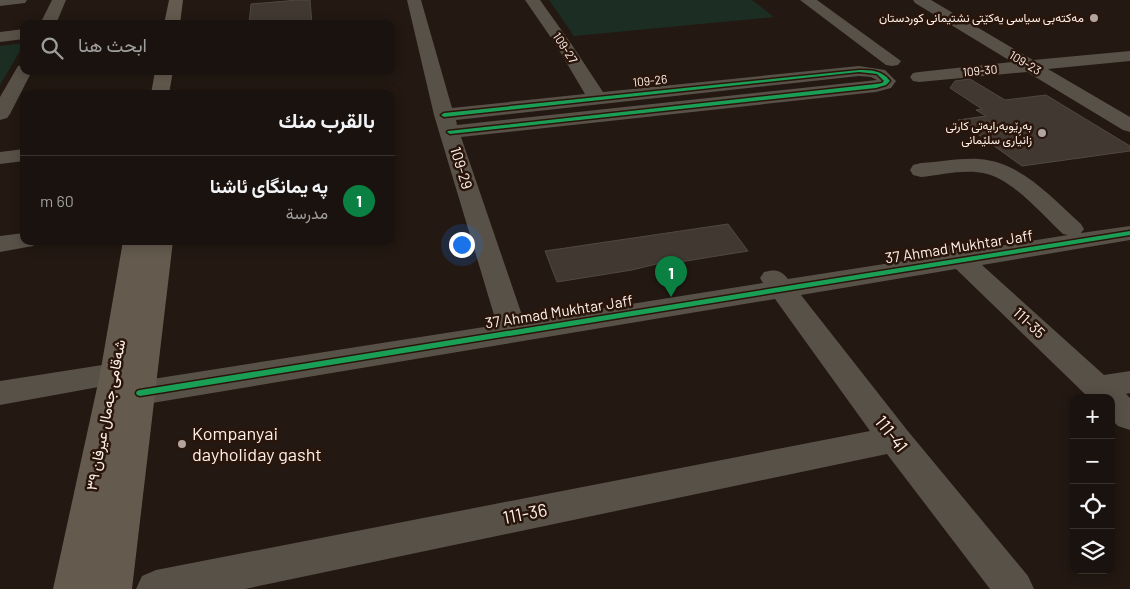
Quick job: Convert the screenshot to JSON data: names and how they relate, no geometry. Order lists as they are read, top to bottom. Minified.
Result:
{"streets":{"main road":["شەقامی جەمال عیرفان ٣٩"],"street":["109-27","109-23","109-30","109-26","109-29","37 Ahmad Mukhtar Jaff","111-35","111-41","111-36"]},"crossings":[["109-27","109-26"],["109-23","109-30"],["109-26","109-29"],["109-29","37 Ahmad Mukhtar Jaff"],["37 Ahmad Mukhtar Jaff","111-35"],["37 Ahmad Mukhtar Jaff","شەقامی جەمال عیرفان ٣٩"],["37 Ahmad Mukhtar Jaff","111-41"],["111-41","111-36"]],"places":["مەکتەبی سیاسی یەکێتی نشتیمانی کوردستان","بەڕێوبەرایەتی کارتی زانیاری سلێمانی","Kompanyai dayholiday gasht"],"page":{"search":"ابحث هنا","heading":"بالقرب منك","list":[{"mark":"1","name":"په یمانگای ئاشنا","note":"مدرسة","value":"60 m"}],"pins":"1","map_buttons":["+","−"]}}
